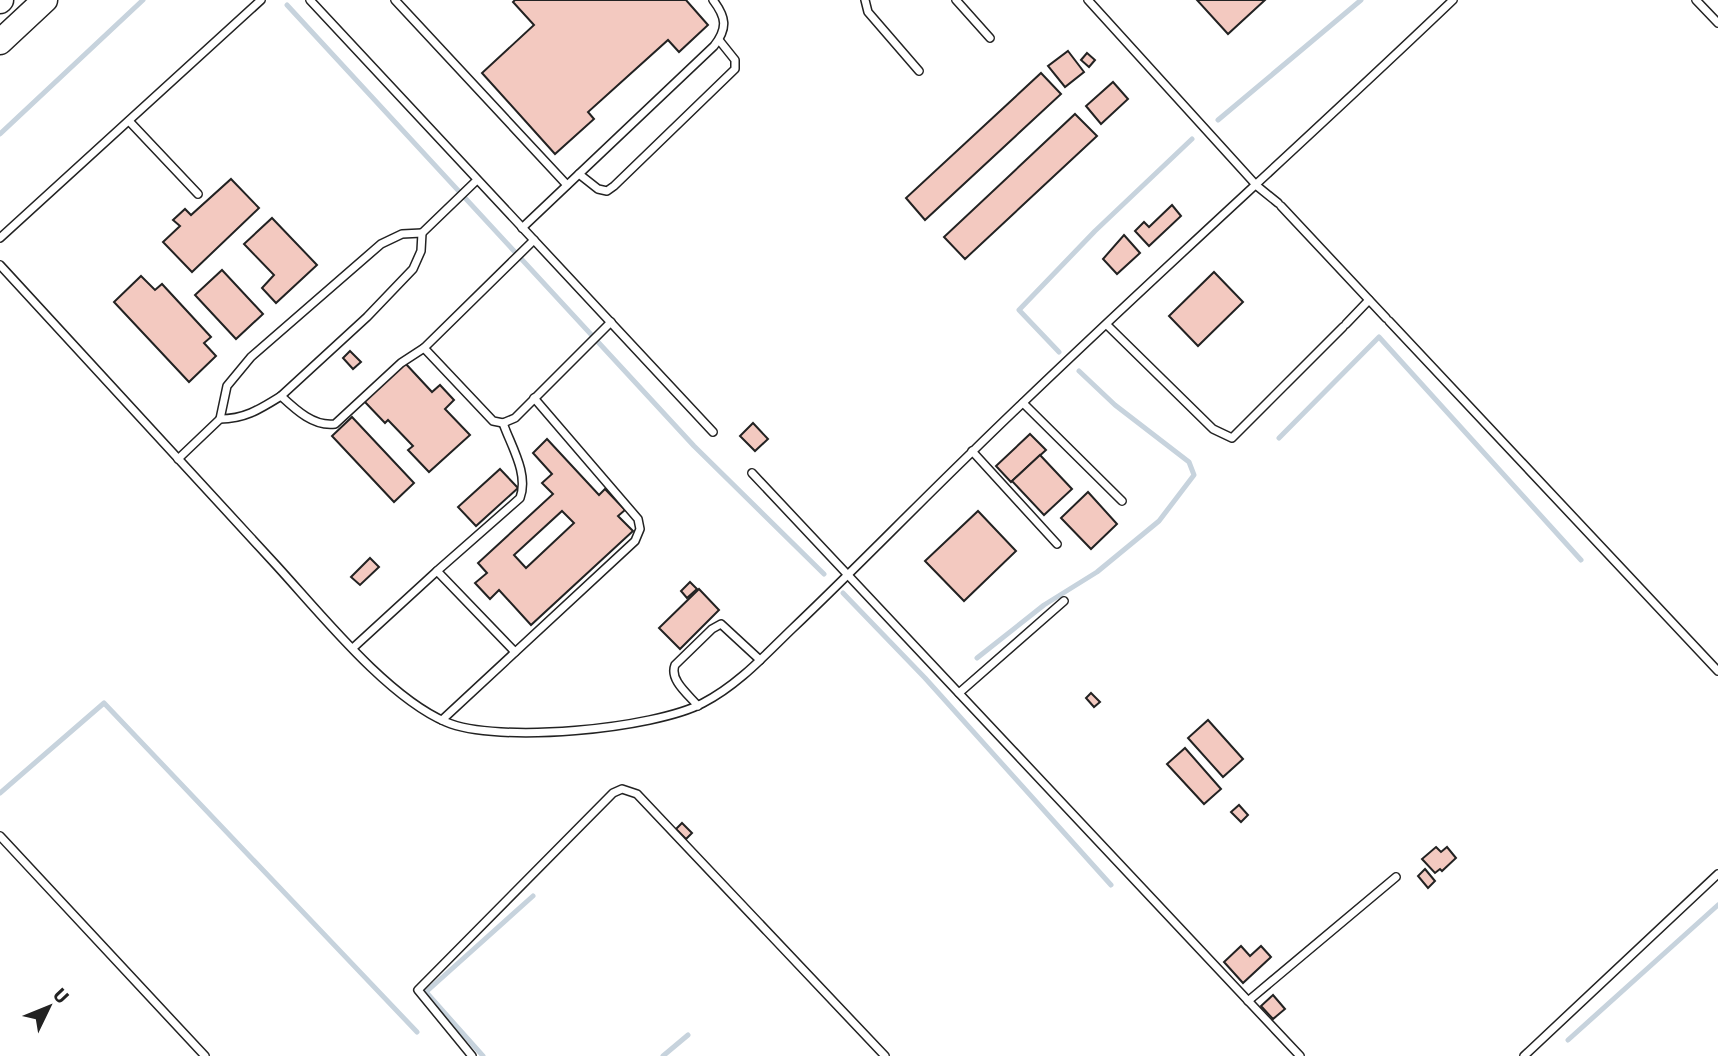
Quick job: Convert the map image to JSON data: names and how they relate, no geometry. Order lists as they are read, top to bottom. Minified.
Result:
{"north":"top right"}
